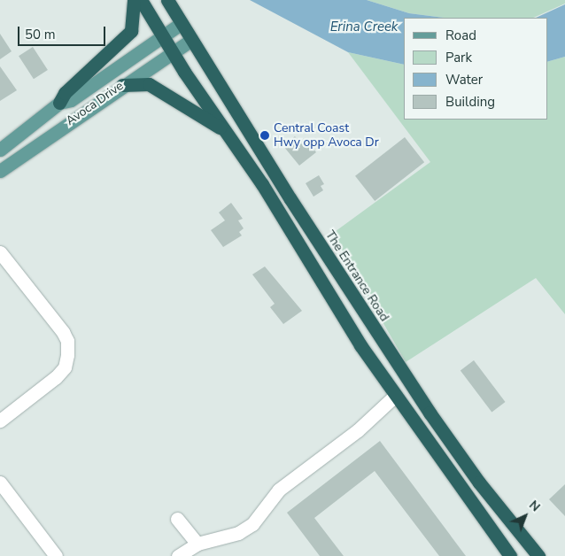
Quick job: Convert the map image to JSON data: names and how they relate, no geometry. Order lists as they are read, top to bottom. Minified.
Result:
{"streets":{"highway":["The Entrance Road"],"main road":["Avoca Drive"]},"crossings":[["Avoca Drive","The Entrance Road"]],"water":["Erina Creek"],"places":["Central Coast Hwy opp Avoca Dr"],"legend":["Road","Park","Water","Building"],"scale_bar":"50 m","north":"top right"}
